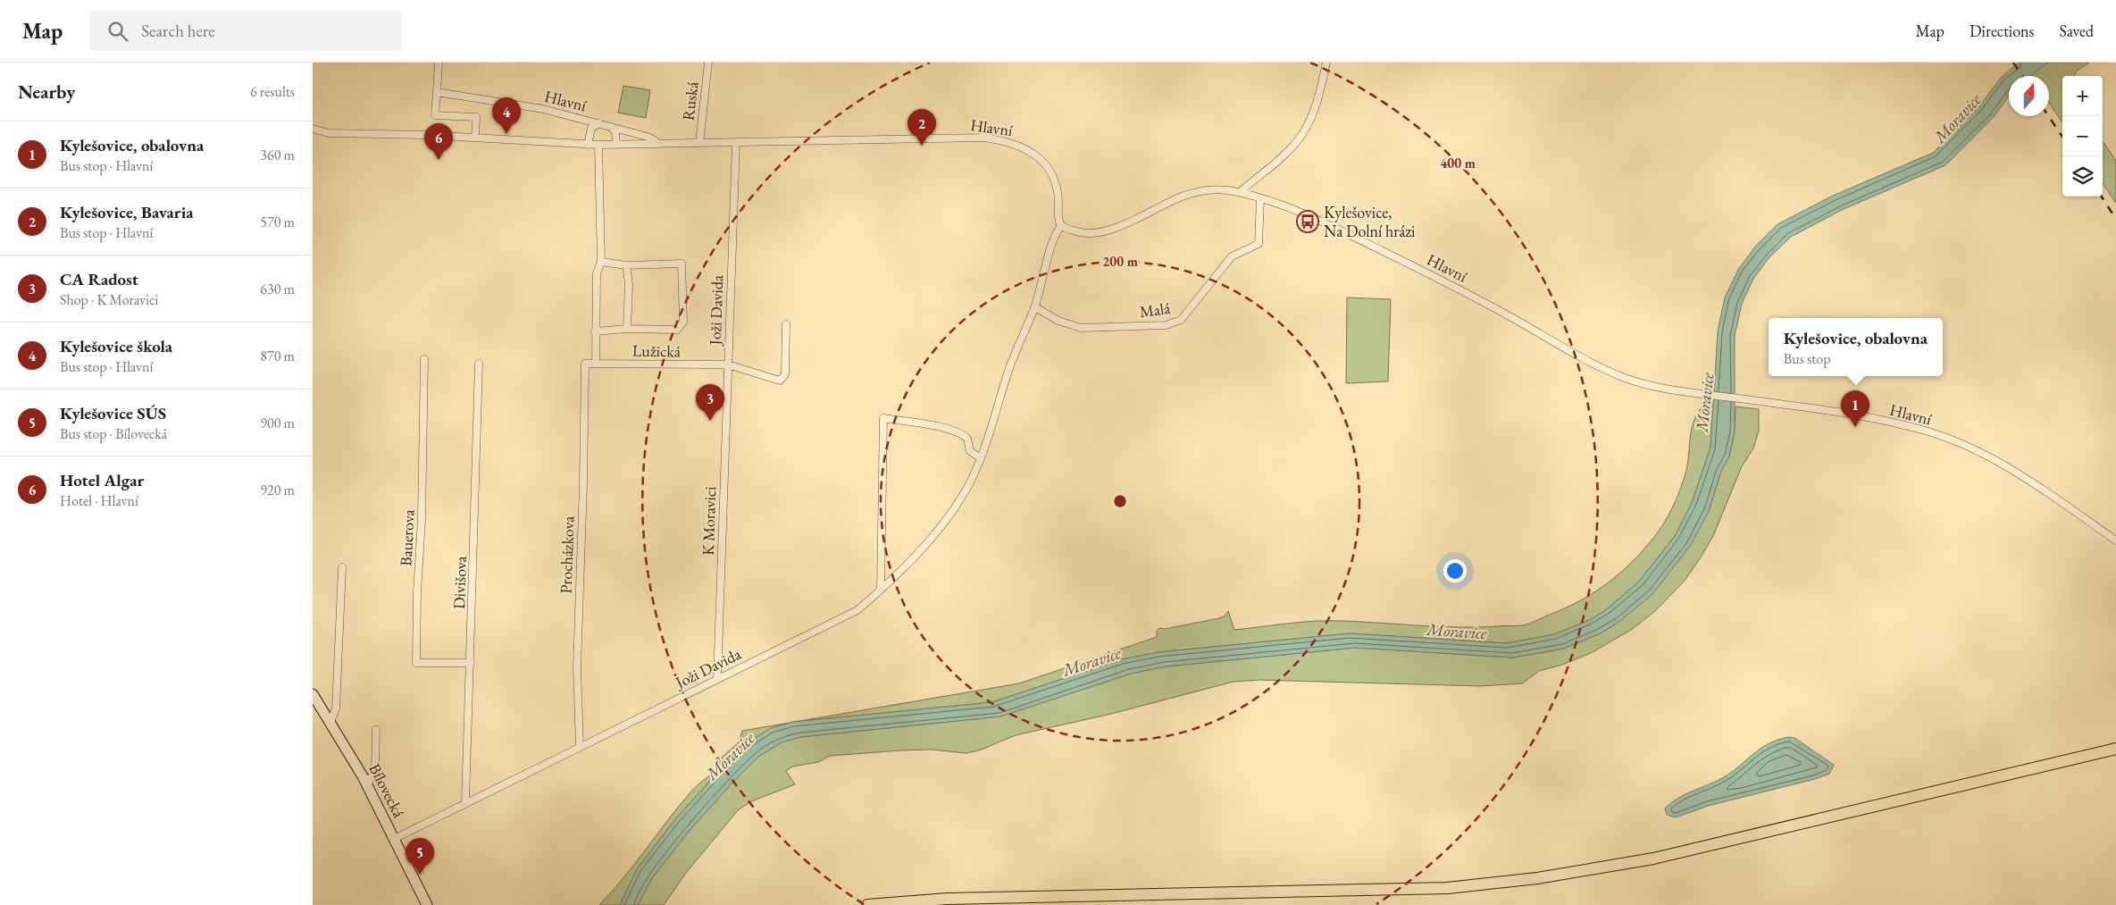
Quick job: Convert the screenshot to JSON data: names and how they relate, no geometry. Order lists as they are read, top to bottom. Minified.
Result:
{"streets":{"main road":["Bílovecká"],"street":["Hlavní","Ruská","Joži Davida","Malá","Lužická","K Moravici","Bauerova","Procházkova","Divišova"]},"crossings":[["Hlavní","Ruská"],["Hlavní","Joži Davida"],["Hlavní","Malá"],["Joži Davida","Malá"],["Joži Davida","Lužická"],["Joži Davida","K Moravici"],["Joži Davida","Procházkova"],["Joži Davida","Divišova"],["Joži Davida","Bílovecká"],["Lužická","K Moravici"],["Lužická","Procházkova"],["Bauerova","Divišova"]],"water":["Moravice"],"places":{"bus stop":["Kylešovice, Na Dolní hrázi"]},"north":"top","page":{"header":"Map","search":"Search here","nav":["Map","Directions","Saved"],"heading":["Nearby","6 results"],"map_buttons":["+","−"],"pins":["4","2","6","3","1","5"],"list":[{"mark":"1","name":"Kylešovice, obalovna","note":"Bus stop · Hlavní","value":"360 m"},{"mark":"2","name":"Kylešovice, Bavaria","note":"Bus stop · Hlavní","value":"570 m"},{"mark":"3","name":"CA Radost","note":"Shop · K Moravici","value":"630 m"},{"mark":"4","name":"Kylešovice škola","note":"Bus stop · Hlavní","value":"870 m"},{"mark":"5","name":"Kylešovice SÚS","note":"Bus stop · Bílovecká","value":"900 m"},{"mark":"6","name":"Hotel Algar","note":"Hotel · Hlavní","value":"920 m"}],"popup":["Kylešovice, obalovna","Bus stop"]},"rings":["400 m","200 m"]}
